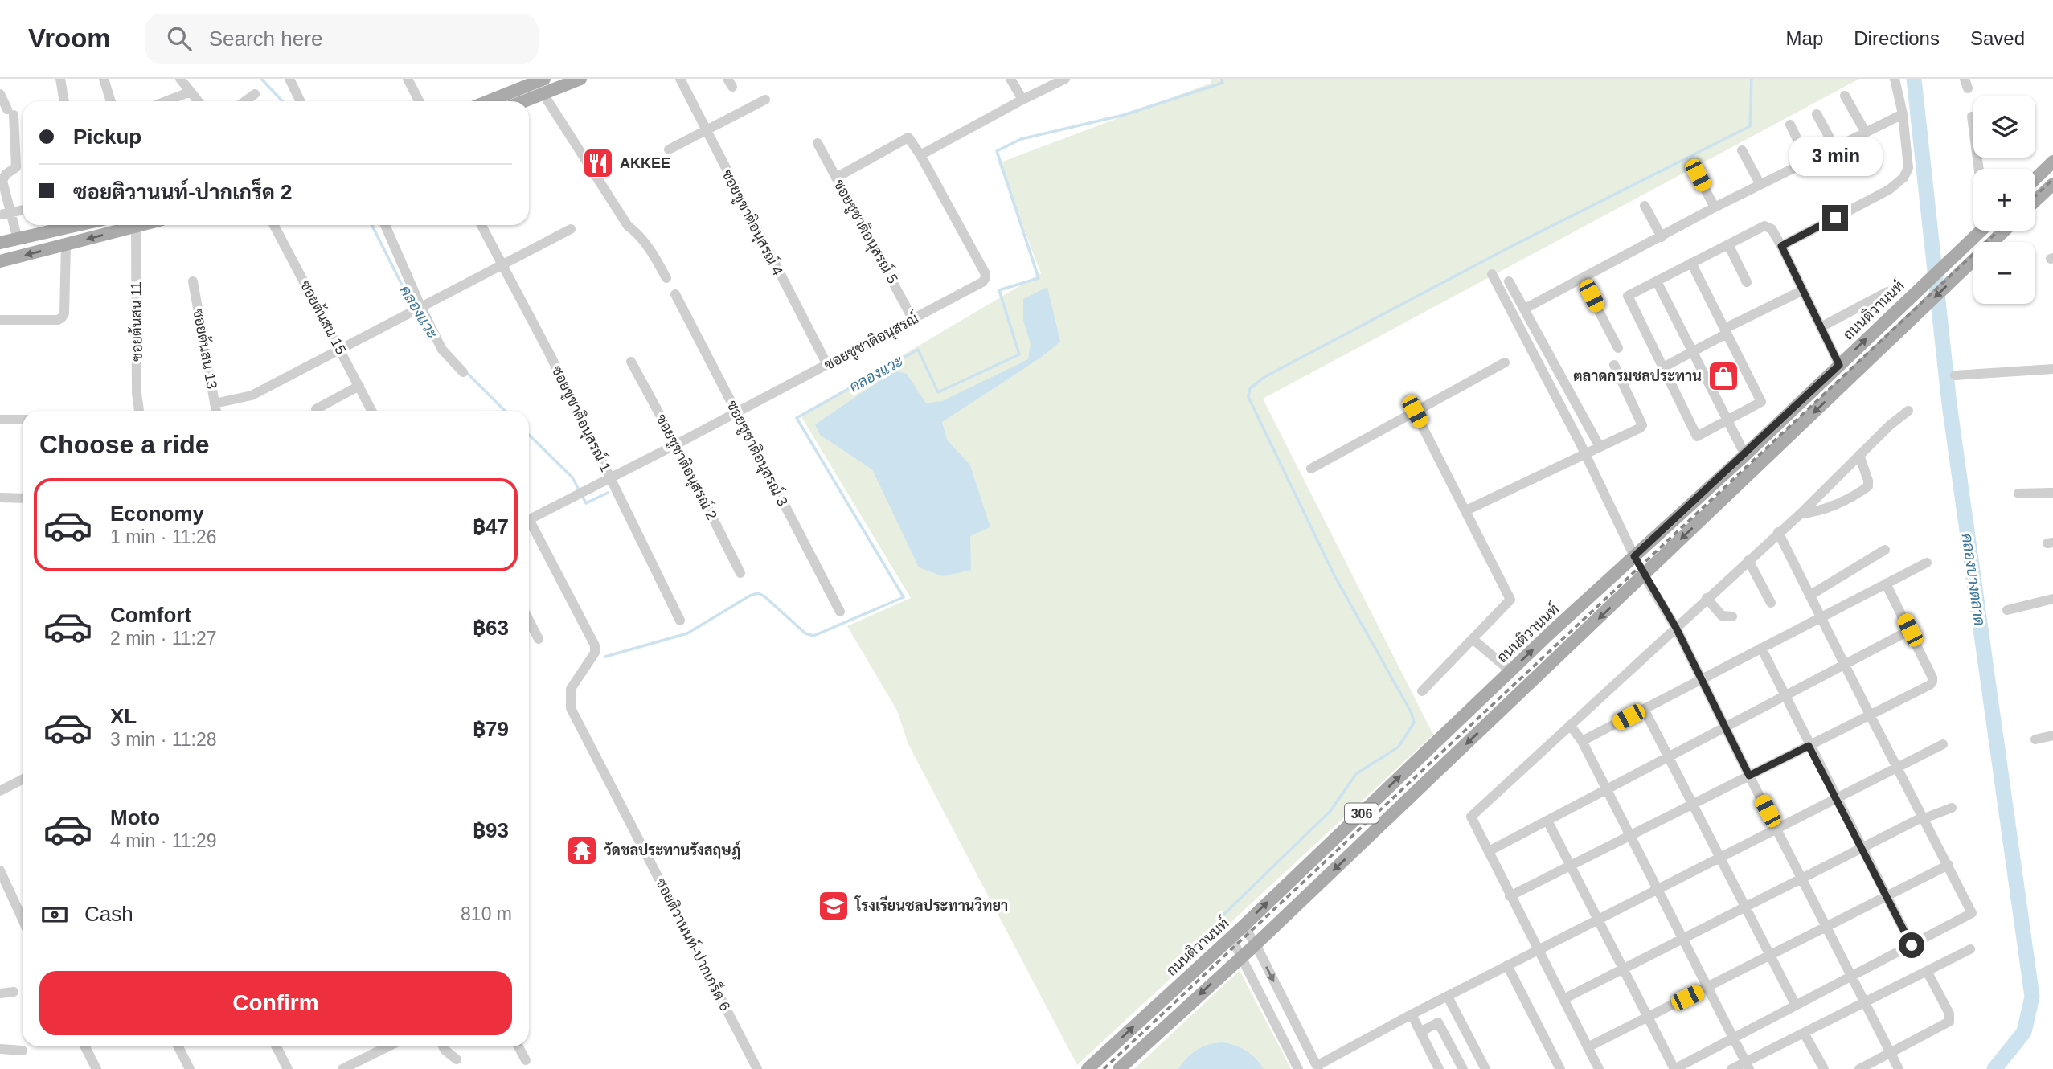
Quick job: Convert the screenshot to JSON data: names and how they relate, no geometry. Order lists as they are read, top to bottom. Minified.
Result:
{"streets":{"main road":["ถนนติวานนท์","306"],"street":["ซอยชูชาติอนุสรณ์ 4","ซอยชูชาติอนุสรณ์ 5","ซอยต้นสน 15","ซอยต้นสน 11","ซอยชูชาติอนุสรณ์","ซอยต้นสน 13","ซอยชูชาติอนุสรณ์ 1","ซอยชูชาติอนุสรณ์ 3","ซอยชูชาติอนุสรณ์ 2","ซอยติวานนท์-ปากเกร็ด 6"]},"crossings":[["ซอยชูชาติอนุสรณ์ 4","ซอยชูชาติอนุสรณ์"],["ซอยชูชาติอนุสรณ์ 5","ซอยชูชาติอนุสรณ์"],["ซอยชูชาติอนุสรณ์","ซอยชูชาติอนุสรณ์ 1"],["ซอยชูชาติอนุสรณ์","ซอยชูชาติอนุสรณ์ 3"],["ซอยชูชาติอนุสรณ์","ซอยชูชาติอนุสรณ์ 2"]],"water":["คลองแวะ","คลองบางตลาด"],"places":{"restaurant":["AKKEE"],"shop":["ตลาดกรมชลประทาน"],"temple":["วัดชลประทานรังสฤษฎ์"],"school or university":["โรงเรียนชลประทานวิทยา"]},"page":{"header":"Vroom","search":"Search here","nav":["Map","Directions","Saved"],"map_buttons":["+","−"],"banner":["Pickup","ซอยติวานนท์-ปากเกร็ด 2"],"bubble":"3 min","heading":"Choose a ride","list":[{"name":"Economy","note":"1 min · 11:26","value":"฿47"},{"name":"Comfort","note":"2 min · 11:27","value":"฿63"},{"name":"XL","note":"3 min · 11:28","value":"฿79"},{"name":"Moto","note":"4 min · 11:29","value":"฿93"}],"pay":["Cash","810 m"],"buttons":"Confirm"}}
